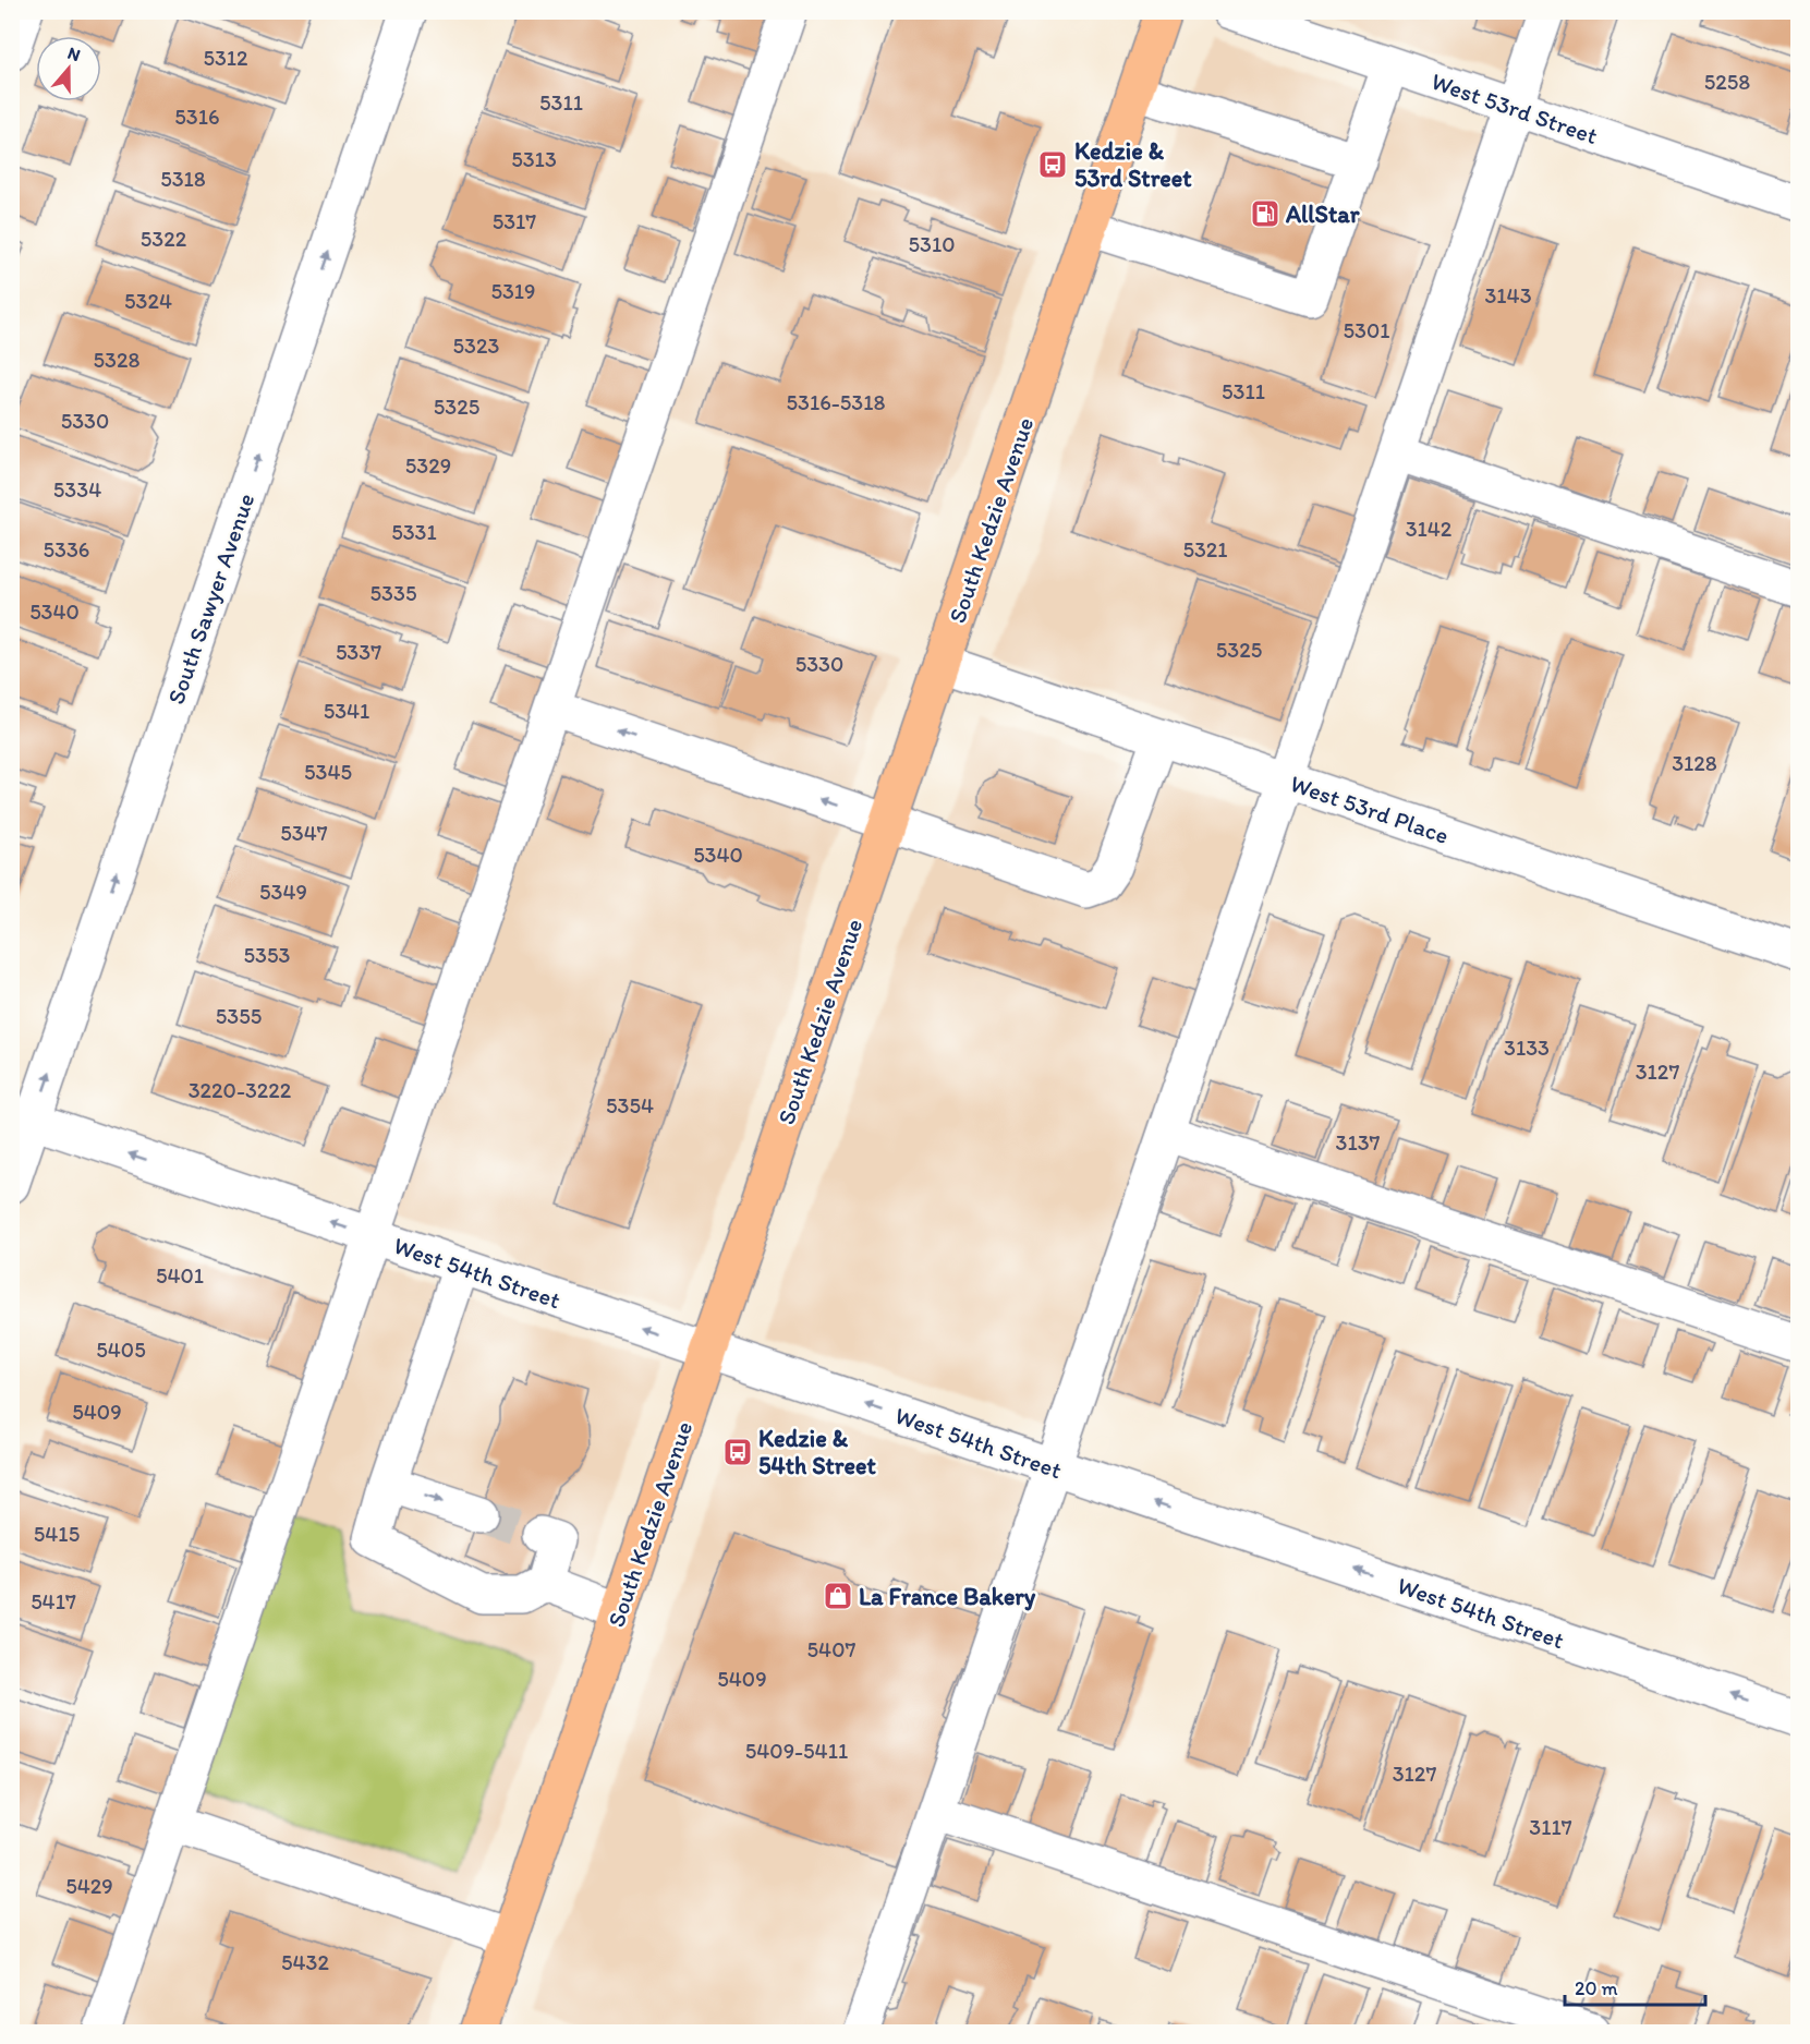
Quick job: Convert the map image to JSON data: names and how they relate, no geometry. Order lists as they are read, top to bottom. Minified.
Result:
{"streets":{"main road":["South Kedzie Avenue"],"street":["West 53rd Street","South Sawyer Avenue","West 53rd Place","West 54th Street"]},"crossings":[["South Kedzie Avenue","West 53rd Place"],["South Kedzie Avenue","West 54th Street"],["South Sawyer Avenue","West 54th Street"]],"one_way":["South Sawyer Avenue","West 54th Street"],"places":{"bus stop":["Kedzie & 53rd Street","Kedzie & 54th Street"],"fuel station":["AllStar"],"shop":["La France Bakery"]},"house_numbers":["5312","5258","5311","5316","5313","5318","5317","5322","5310","5319","3143","5324","5301","5323","5328","5311","5316-5318","5325","5330","5329","5334","3142","5331","5336","5321","5335","5340","5325","5337","5330","5341","3128","5345","5347","5340","5349","5353","5355","3133","3127","3220-3222","5354","3137","5401","5405","5409","5415","5417","5407","5409","5409-5411","3127","3117","5429","5432"],"scale_bar":"20 m","north":"top"}
